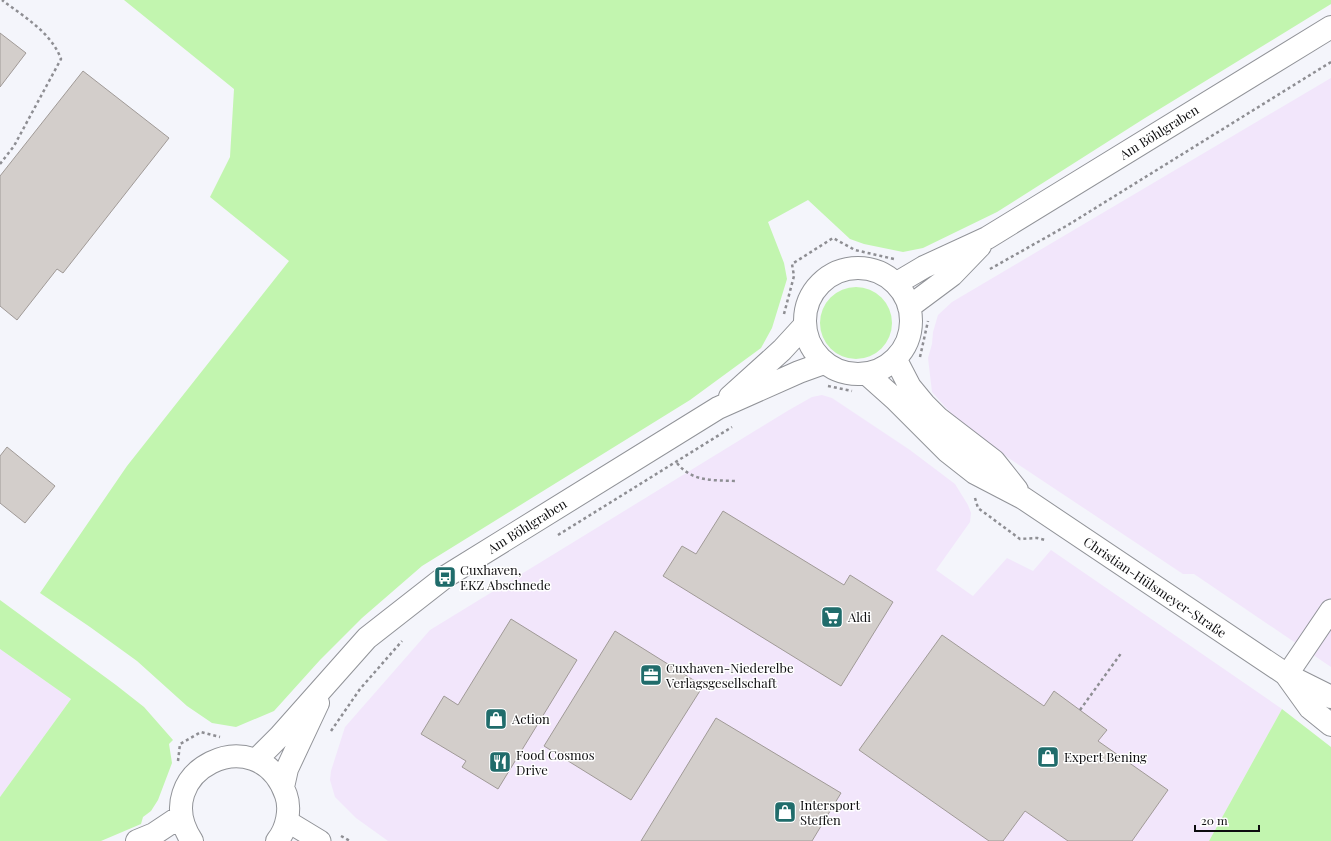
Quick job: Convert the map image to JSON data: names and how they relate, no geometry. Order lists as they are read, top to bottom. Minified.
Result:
{"streets":{"street":["Am Böhlgraben","Christian-Hülsmeyer-Straße"]},"crossings":[["Am Böhlgraben","Christian-Hülsmeyer-Straße"]],"places":{"bus stop":["Cuxhaven, EKZ Abschnede"],"supermarket":["Aldi"],"office":["Cuxhaven-Niederelbe Verlagsgesellschaft"],"shop":["Action","Expert Bening","Intersport Steffen"],"restaurant":["Food Cosmos Drive"]},"scale_bar":"20 m"}
